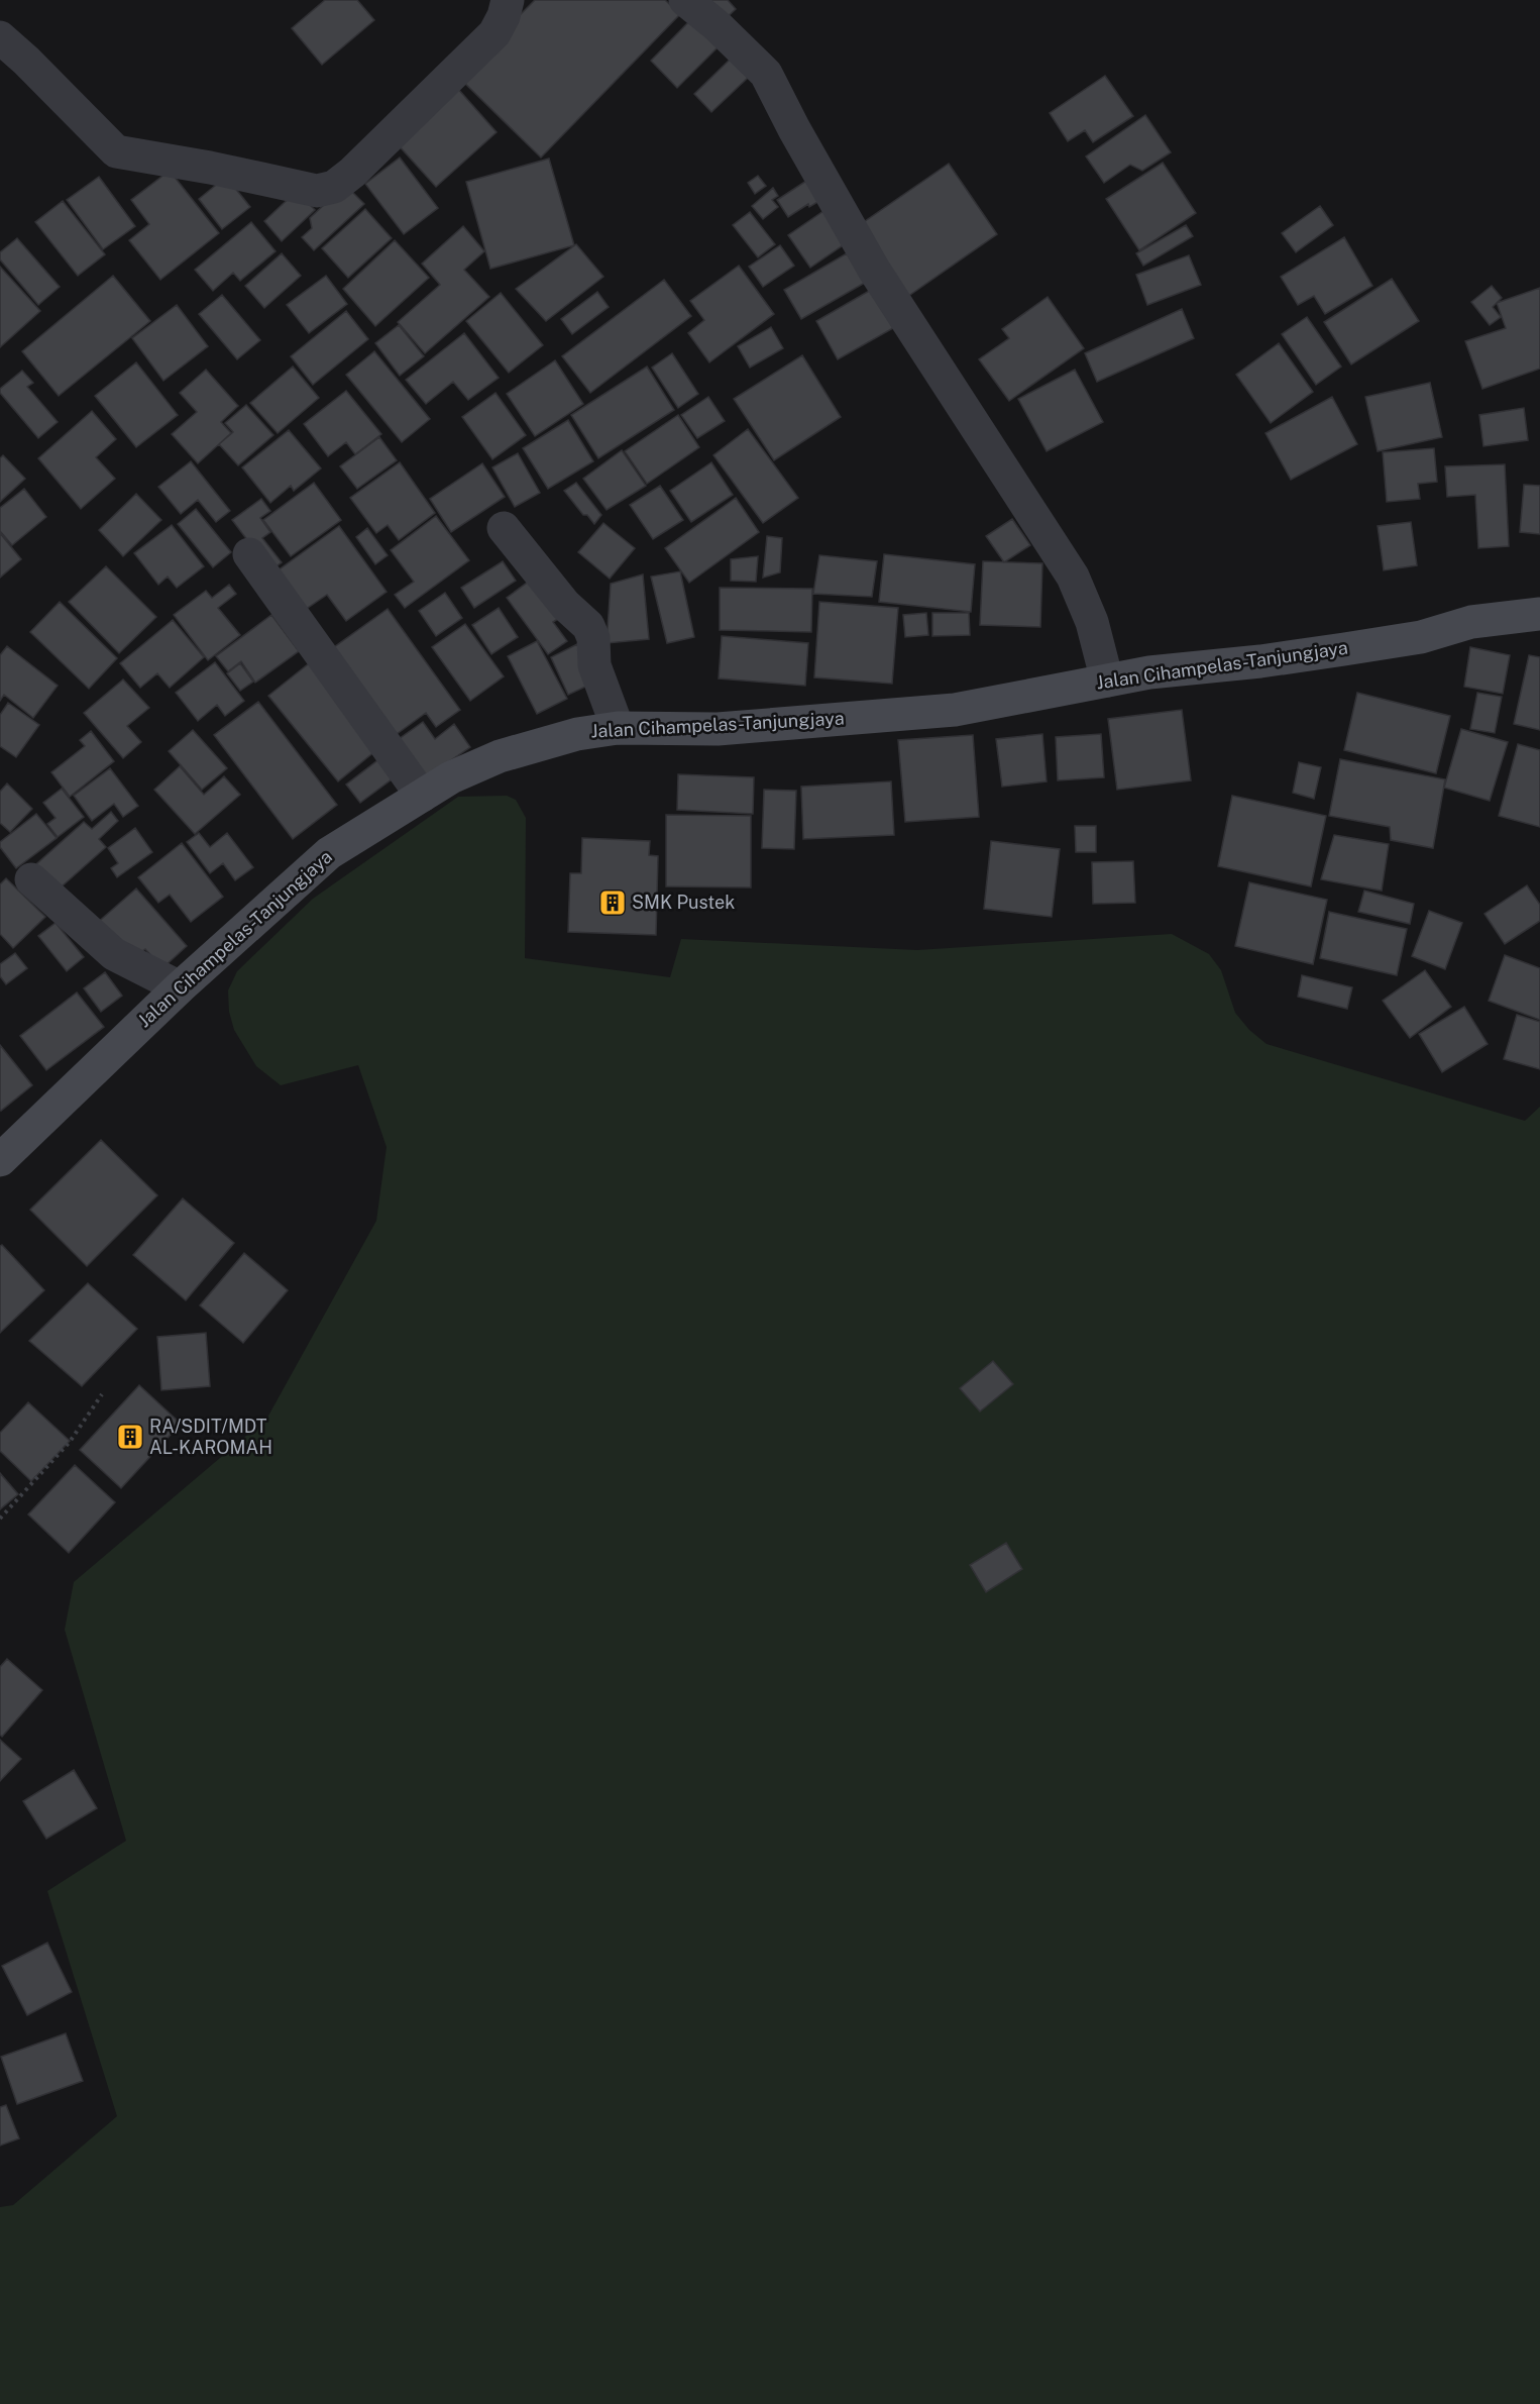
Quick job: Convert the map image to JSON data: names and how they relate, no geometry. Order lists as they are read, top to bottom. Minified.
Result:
{"streets":{"main road":["Jalan Cihampelas-Tanjungjaya"]},"places":{"building":["SMK Pustek","RA/SDIT/MDT AL-KAROMAH"]}}
